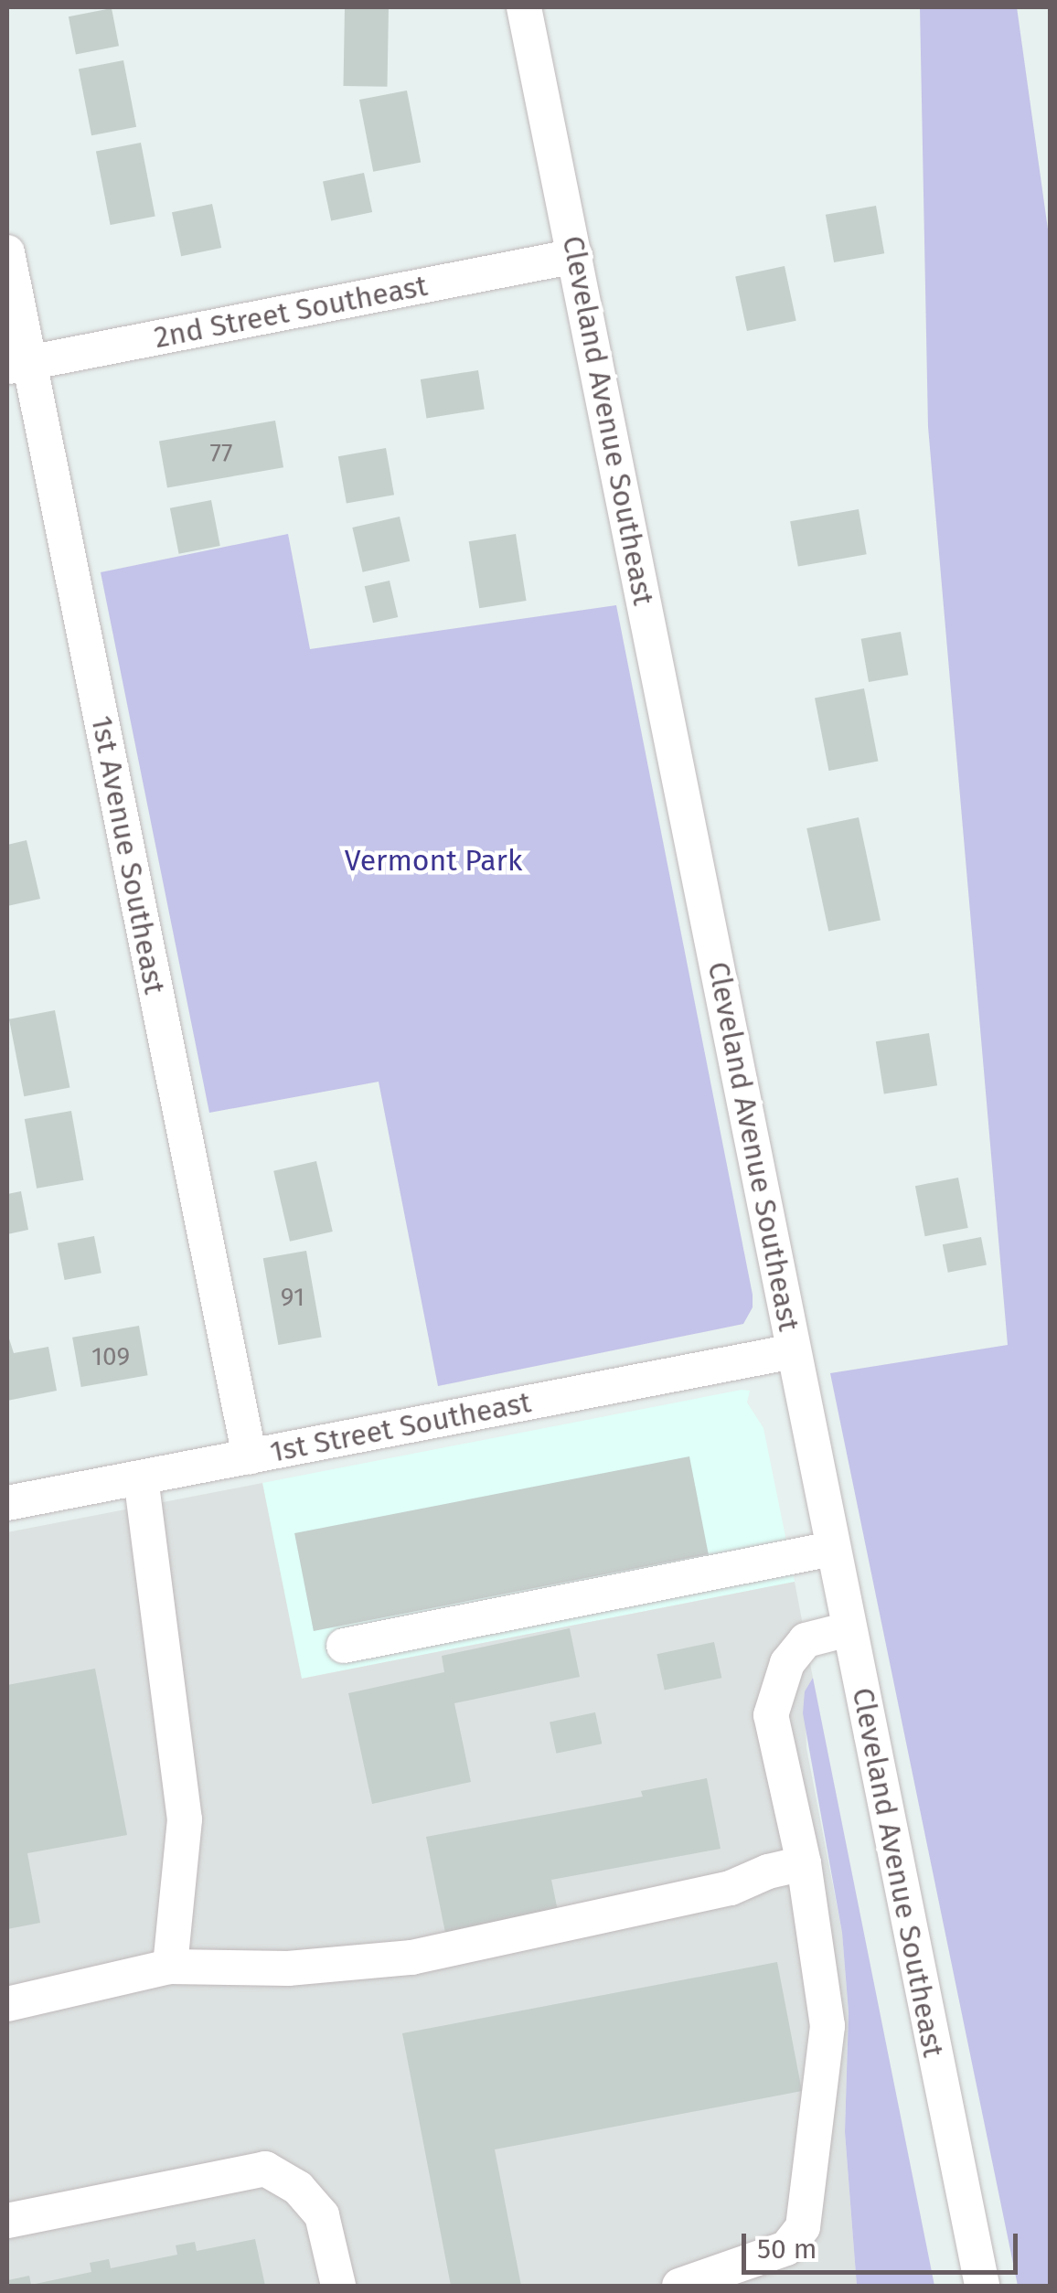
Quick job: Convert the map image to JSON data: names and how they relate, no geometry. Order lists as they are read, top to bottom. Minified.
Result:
{"streets":{"street":["2nd Street Southeast","Cleveland Avenue Southeast","1st Avenue Southeast","1st Street Southeast"]},"crossings":[["2nd Street Southeast","Cleveland Avenue Southeast"],["2nd Street Southeast","1st Avenue Southeast"],["Cleveland Avenue Southeast","1st Street Southeast"],["1st Avenue Southeast","1st Street Southeast"]],"parks":["Vermont Park"],"house_numbers":["77","91","109"],"scale_bar":"50 m"}
